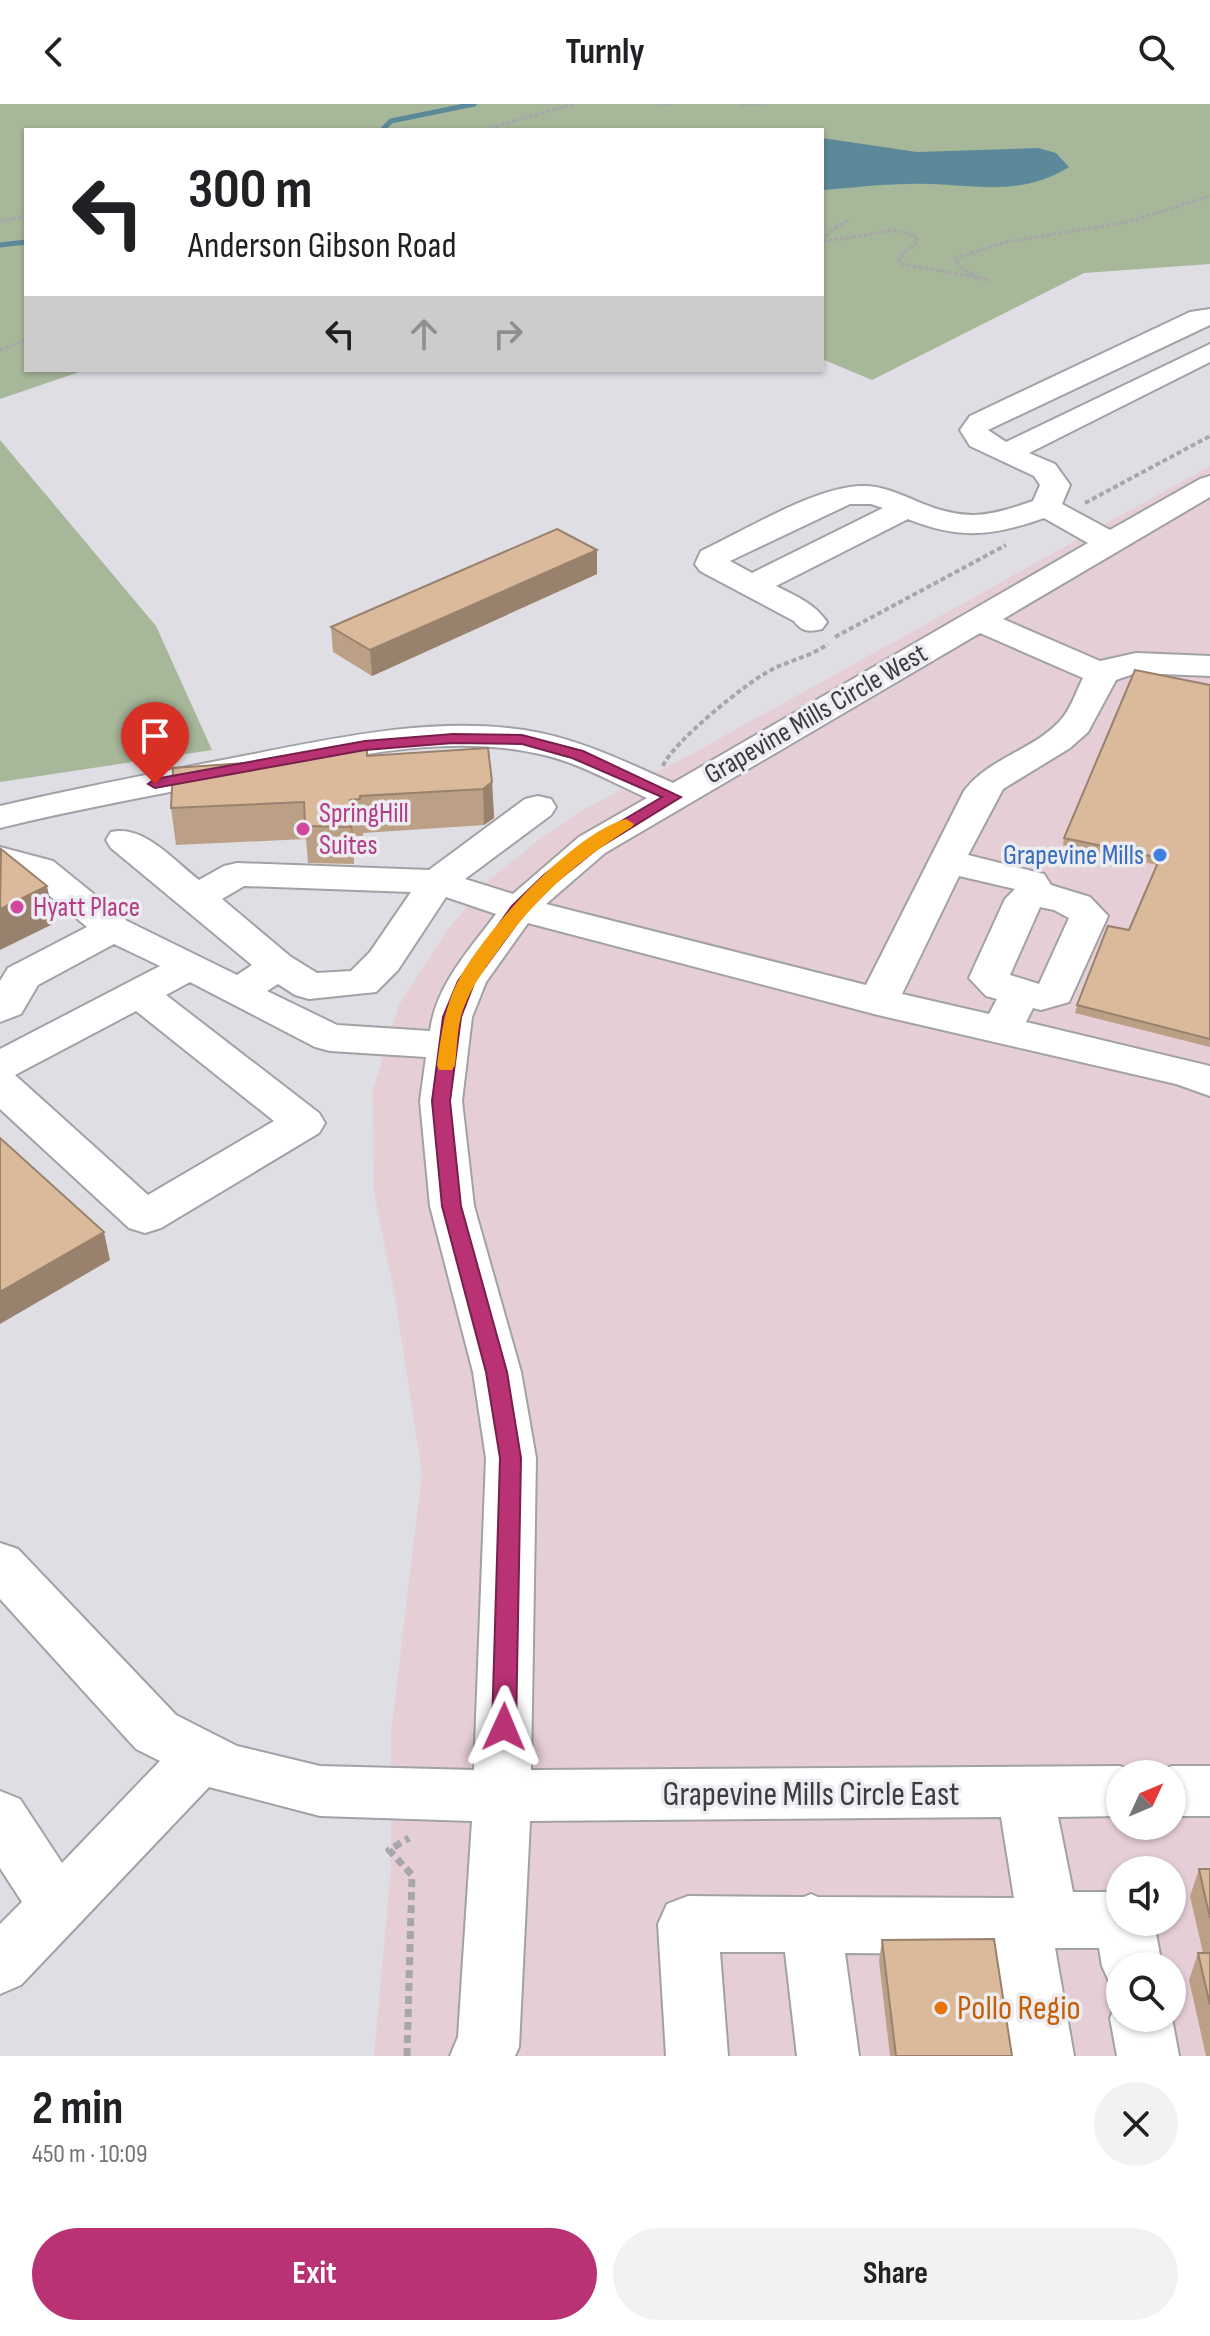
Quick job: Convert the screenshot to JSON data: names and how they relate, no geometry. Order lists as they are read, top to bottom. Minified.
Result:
{"streets":{"street":["Grapevine Mills Circle West","Grapevine Mills Circle East"]},"crossings":[["Grapevine Mills Circle West","Grapevine Mills Circle East"]],"places":["SpringHill Suites","Grapevine Mills","Hyatt Place","Pollo Regio"],"north":"top right","page":{"header":"Turnly","turn":["300 m","Anderson Gibson Road"],"heading":["2 min","450 m · 10:09"],"buttons":["Exit","Share"]}}
